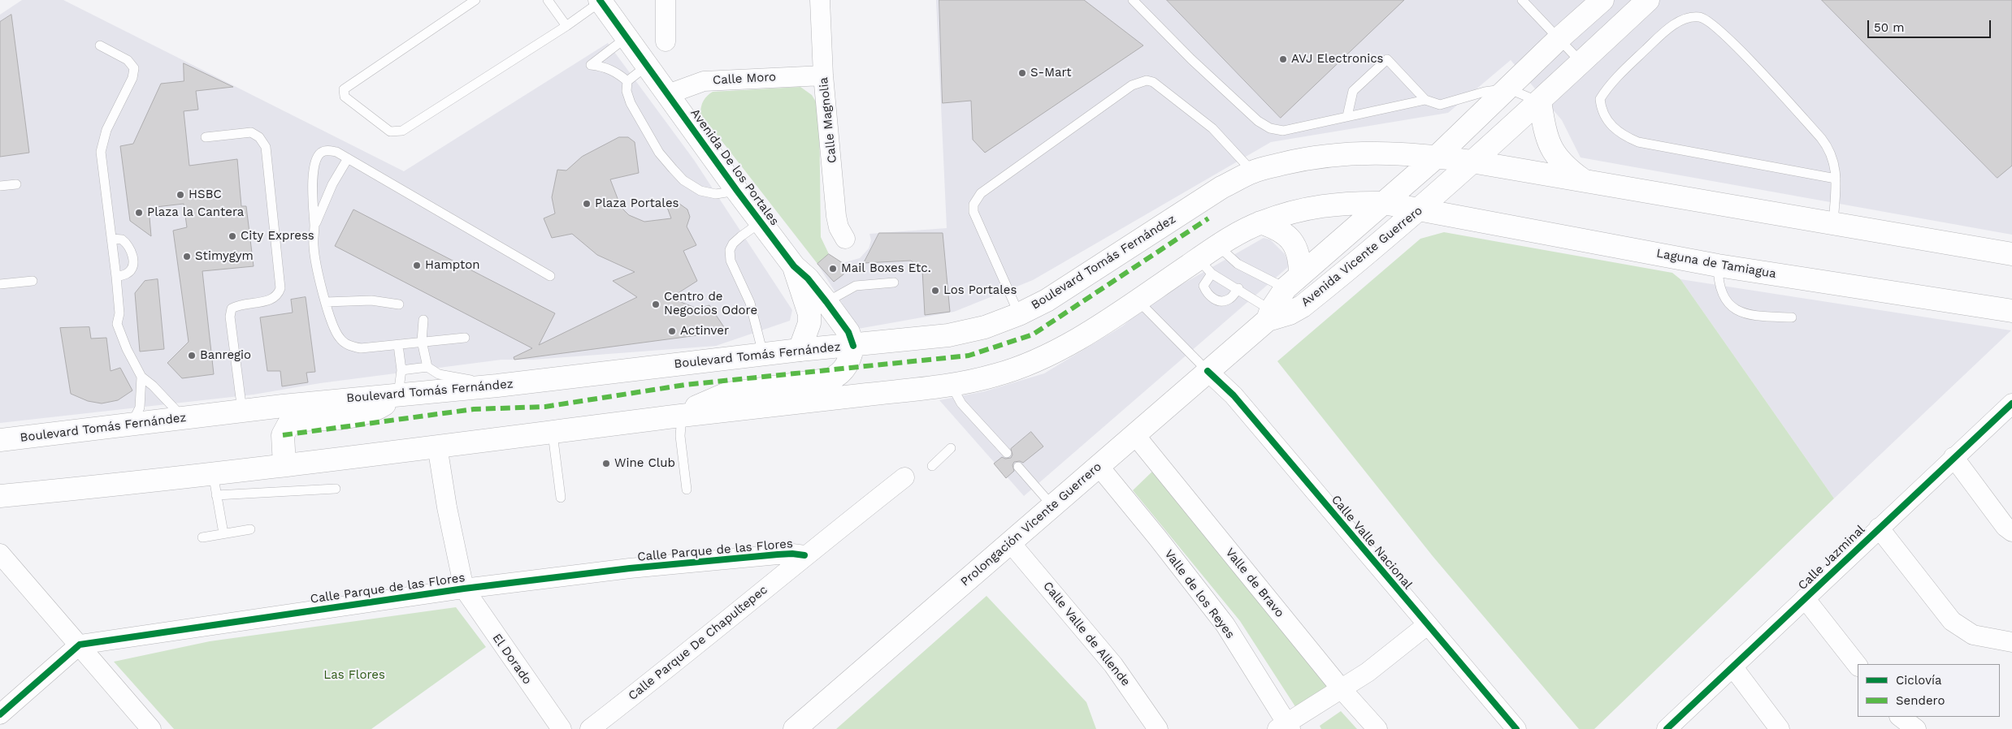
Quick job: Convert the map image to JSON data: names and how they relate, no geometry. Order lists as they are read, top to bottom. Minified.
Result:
{"streets":{"main road":["Avenida De los Portales","Avenida Vicente Guerrero","Boulevard Tomás Fernández","Laguna de Tamiagua","Prolongación Vicente Guerrero"],"street":["Calle Moro","Calle Magnolia","Calle Valle Nacional","Calle Parque de las Flores","Calle Jazminal","Valle de Bravo","Valle de los Reyes","Calle Valle de Allende","Calle Parque De Chapultepec","El Dorado"]},"crossings":[["Calle Moro","Calle Magnolia"],["Calle Moro","Avenida De los Portales"],["Avenida De los Portales","Boulevard Tomás Fernández"],["Avenida Vicente Guerrero","Boulevard Tomás Fernández"],["Avenida Vicente Guerrero","Laguna de Tamiagua"],["Avenida Vicente Guerrero","Prolongación Vicente Guerrero"],["Prolongación Vicente Guerrero","Calle Valle Nacional"],["Prolongación Vicente Guerrero","Valle de Bravo"],["Prolongación Vicente Guerrero","Valle de los Reyes"],["Prolongación Vicente Guerrero","Calle Valle de Allende"],["Calle Parque de las Flores","Calle Parque De Chapultepec"],["Calle Parque de las Flores","El Dorado"]],"parks":["Las Flores"],"places":["AVJ Electronics","S-Mart","HSBC","Plaza Portales","Plaza la Cantera","City Express","Stimygym","Hampton","Mail Boxes Etc.","Los Portales","Centro de Negocios Odore","Actinver","Banregio","Wine Club"],"legend":["Ciclovía","Sendero"],"scale_bar":"50 m"}
